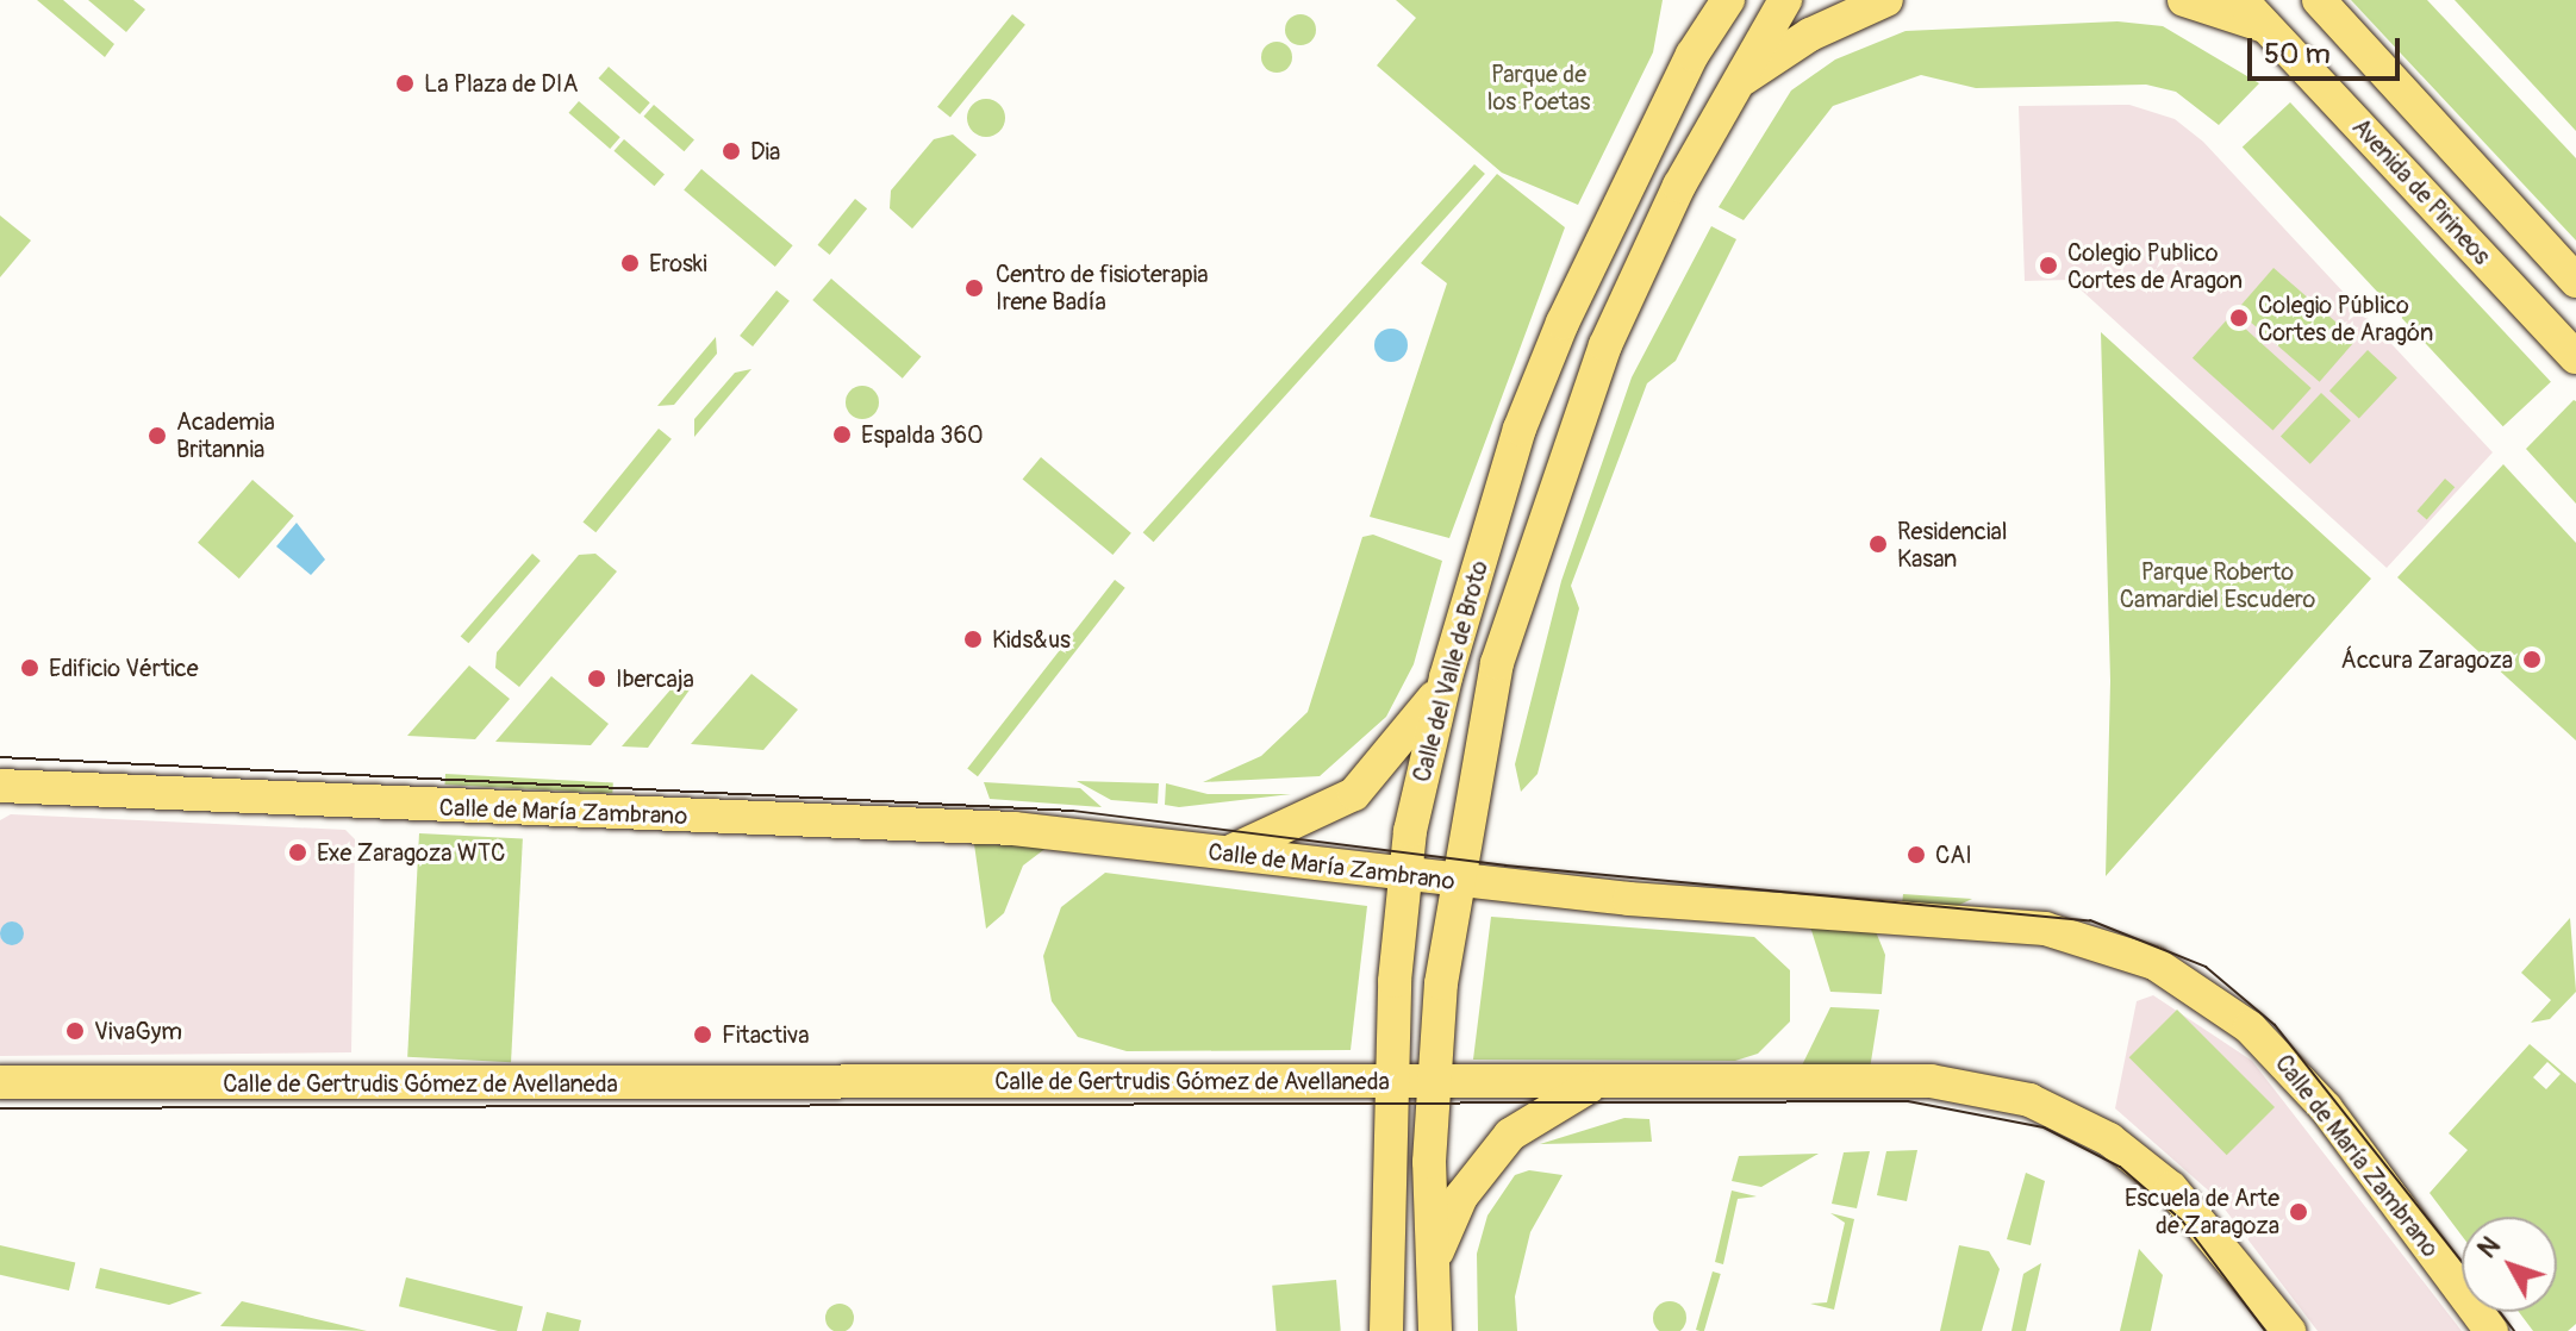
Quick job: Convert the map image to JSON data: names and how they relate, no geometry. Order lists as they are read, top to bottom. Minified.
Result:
{"streets":{"main road":["Avenida de Pirineos","Calle del Valle de Broto","Calle de María Zambrano","Calle de Gertrudis Gómez de Avellaneda"]},"crossings":[["Calle del Valle de Broto","Calle de María Zambrano"],["Calle del Valle de Broto","Calle de Gertrudis Gómez de Avellaneda"]],"parks":["Parque de los Poetas","Parque Roberto Camardiel Escudero"],"places":["La Plaza de DIA","Dia","Eroski","Colegio Publico Cortes de Aragon","Centro de fisioterapia Irene Badía","Colegio Público Cortes de Aragón","Espalda 360","Academia Britannia","Residencial Kasan","Kids&us","Áccura Zaragoza","Edificio Vértice","Ibercaja","Exe Zaragoza WTC","CAI","VivaGym","Fitactiva","Escuela de Arte de Zaragoza"],"scale_bar":"50 m","north":"top left"}
